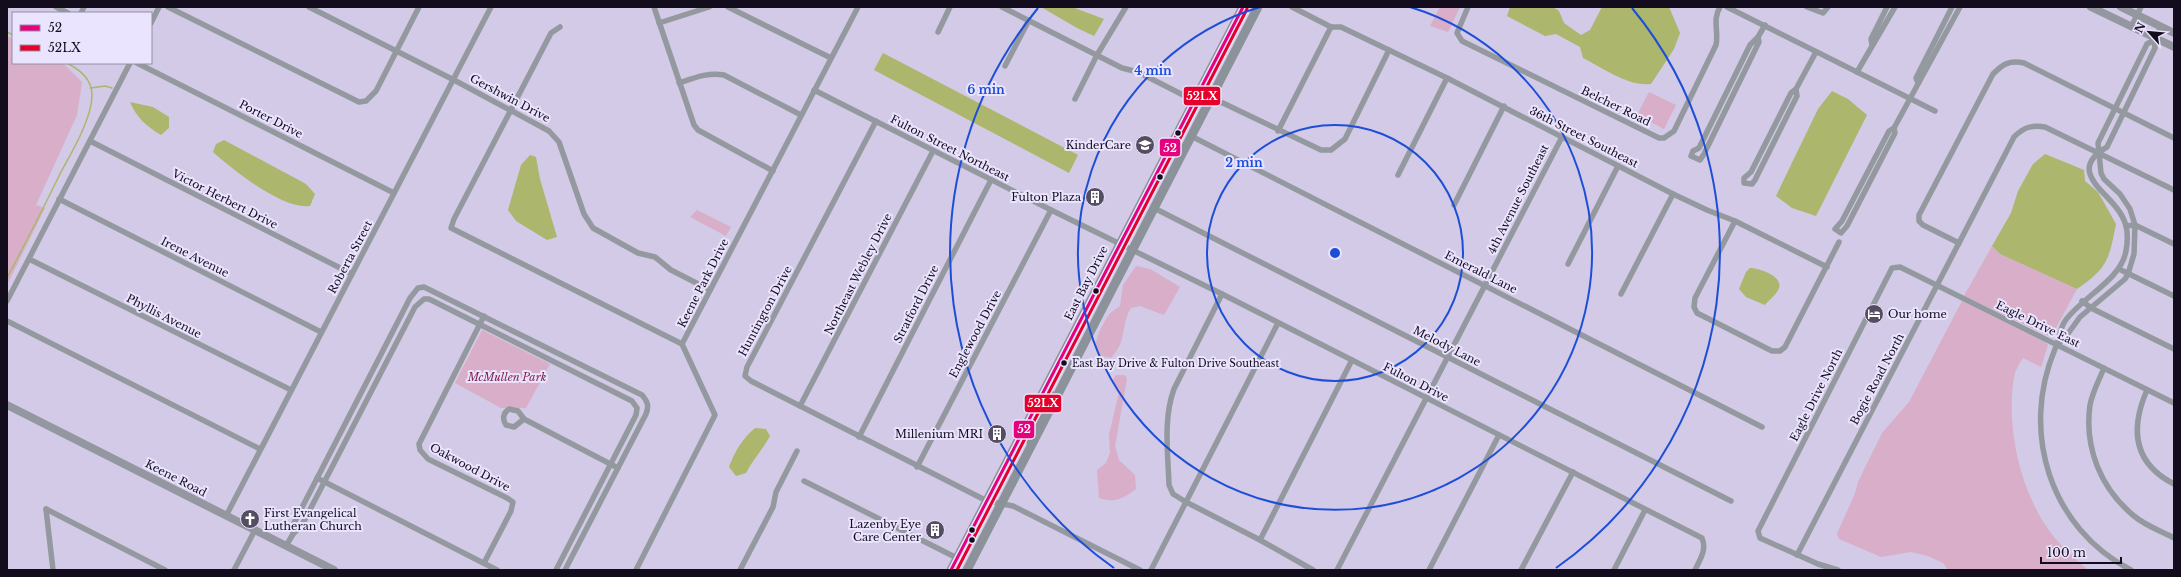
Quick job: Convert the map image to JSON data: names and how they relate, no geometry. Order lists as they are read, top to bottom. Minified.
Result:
{"streets":{"main road":["East Bay Drive","Keene Road"],"street":["Gershwin Drive","Belcher Road","Porter Drive","36th Street Southeast","Fulton Street Northeast","Victor Herbert Drive","4th Avenue Southeast","Irene Avenue","Roberta Street","Emerald Lane","Northeast Webley Drive","Keene Park Drive","Stratford Drive","Huntington Drive","Phyllis Avenue","Eagle Drive East","Englewood Drive","Melody Lane","Bogie Road North","Fulton Drive","Eagle Drive North","Oakwood Drive"]},"crossings":[["Gershwin Drive","Roberta Street"],["Gershwin Drive","Keene Park Drive"],["Porter Drive","Roberta Street"],["36th Street Southeast","4th Avenue Southeast"],["Fulton Street Northeast","Northeast Webley Drive"],["Fulton Street Northeast","Keene Park Drive"],["Fulton Street Northeast","East Bay Drive"],["Fulton Street Northeast","Stratford Drive"],["Fulton Street Northeast","Huntington Drive"],["Fulton Street Northeast","Englewood Drive"],["Fulton Street Northeast","Fulton Drive"],["Victor Herbert Drive","Roberta Street"],["4th Avenue Southeast","Emerald Lane"],["4th Avenue Southeast","Melody Lane"],["4th Avenue Southeast","Fulton Drive"],["Irene Avenue","Roberta Street"],["Roberta Street","Phyllis Avenue"],["Roberta Street","Keene Road"],["Northeast Webley Drive","Huntington Drive"],["East Bay Drive","Huntington Drive"],["East Bay Drive","Fulton Drive"],["Stratford Drive","Huntington Drive"],["Huntington Drive","Englewood Drive"],["Eagle Drive East","Bogie Road North"],["Eagle Drive East","Eagle Drive North"],["Bogie Road North","Eagle Drive North"]],"parks":["McMullen Park"],"places":{"school or university":["KinderCare"],"building":["Fulton Plaza","Millenium MRI","Lazenby Eye Care Center"],"hotel":["Our home"],"other":["East Bay Drive & Fulton Drive Southeast"],"church":["First Evangelical Lutheran Church"]},"lines":["transit line 52","transit line 52LX"],"legend":["52","52LX"],"scale_bar":"100 m","north":"top left","rings":["4 min","6 min","2 min"]}
